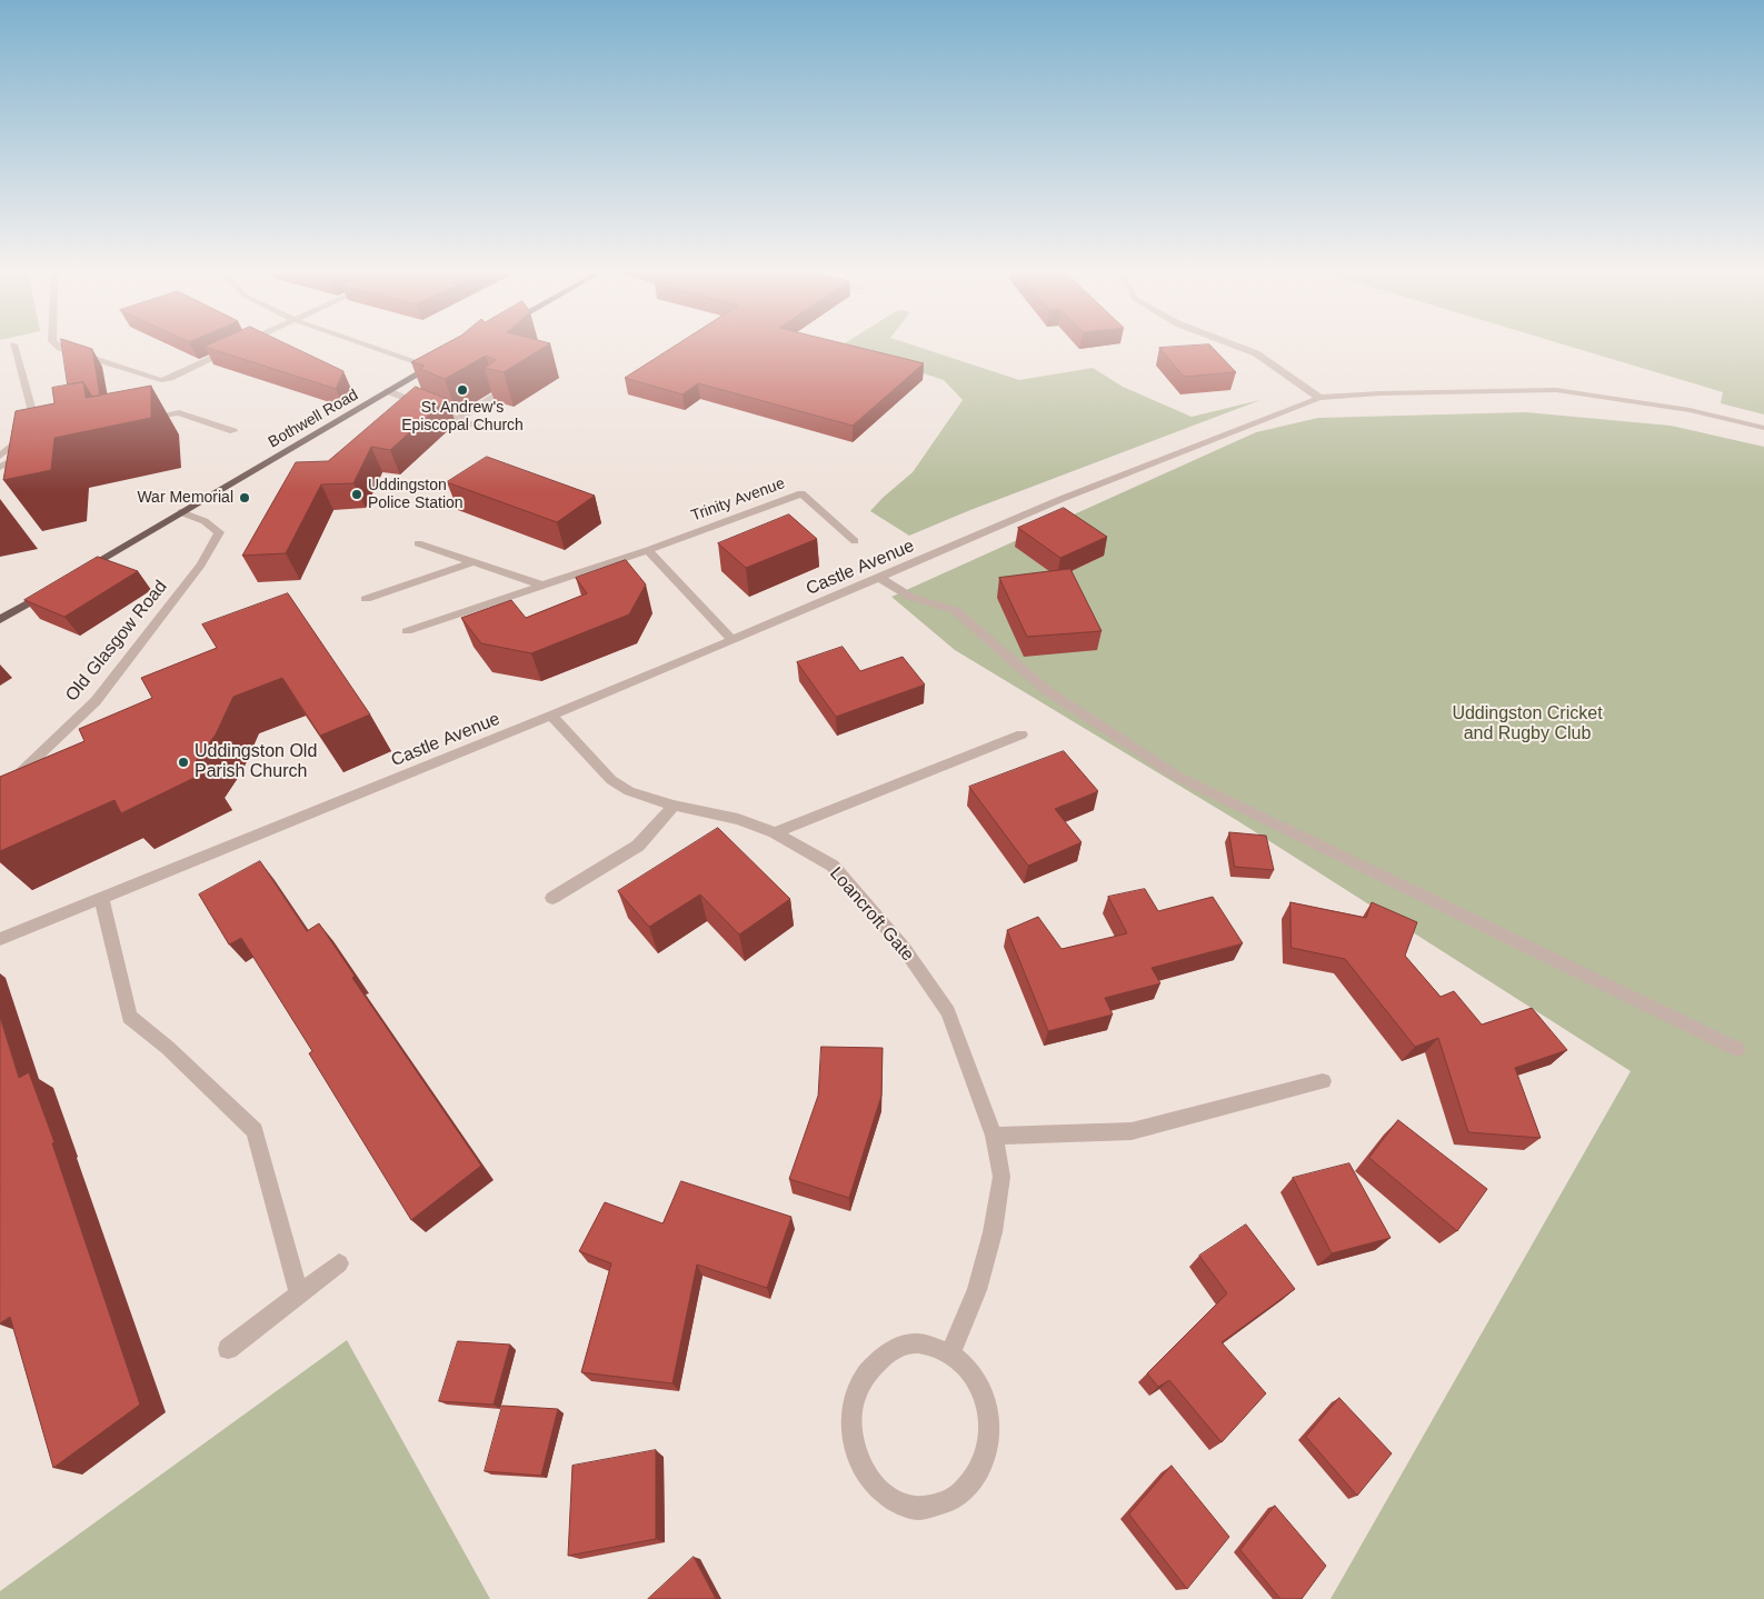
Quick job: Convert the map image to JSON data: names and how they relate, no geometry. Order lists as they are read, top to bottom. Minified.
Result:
{"streets":{"main road":["Bothwell Road"],"street":["Trinity Avenue","Castle Avenue","Old Glasgow Road","Loancroft Gate"]},"crossings":[["Bothwell Road","Old Glasgow Road"],["Castle Avenue","Loancroft Gate"]],"parks":["Uddingston Cricket and Rugby Club"],"places":["St Andrew's Episcopal Church","Uddingston Police Station","War Memorial","Uddingston Old Parish Church"]}
